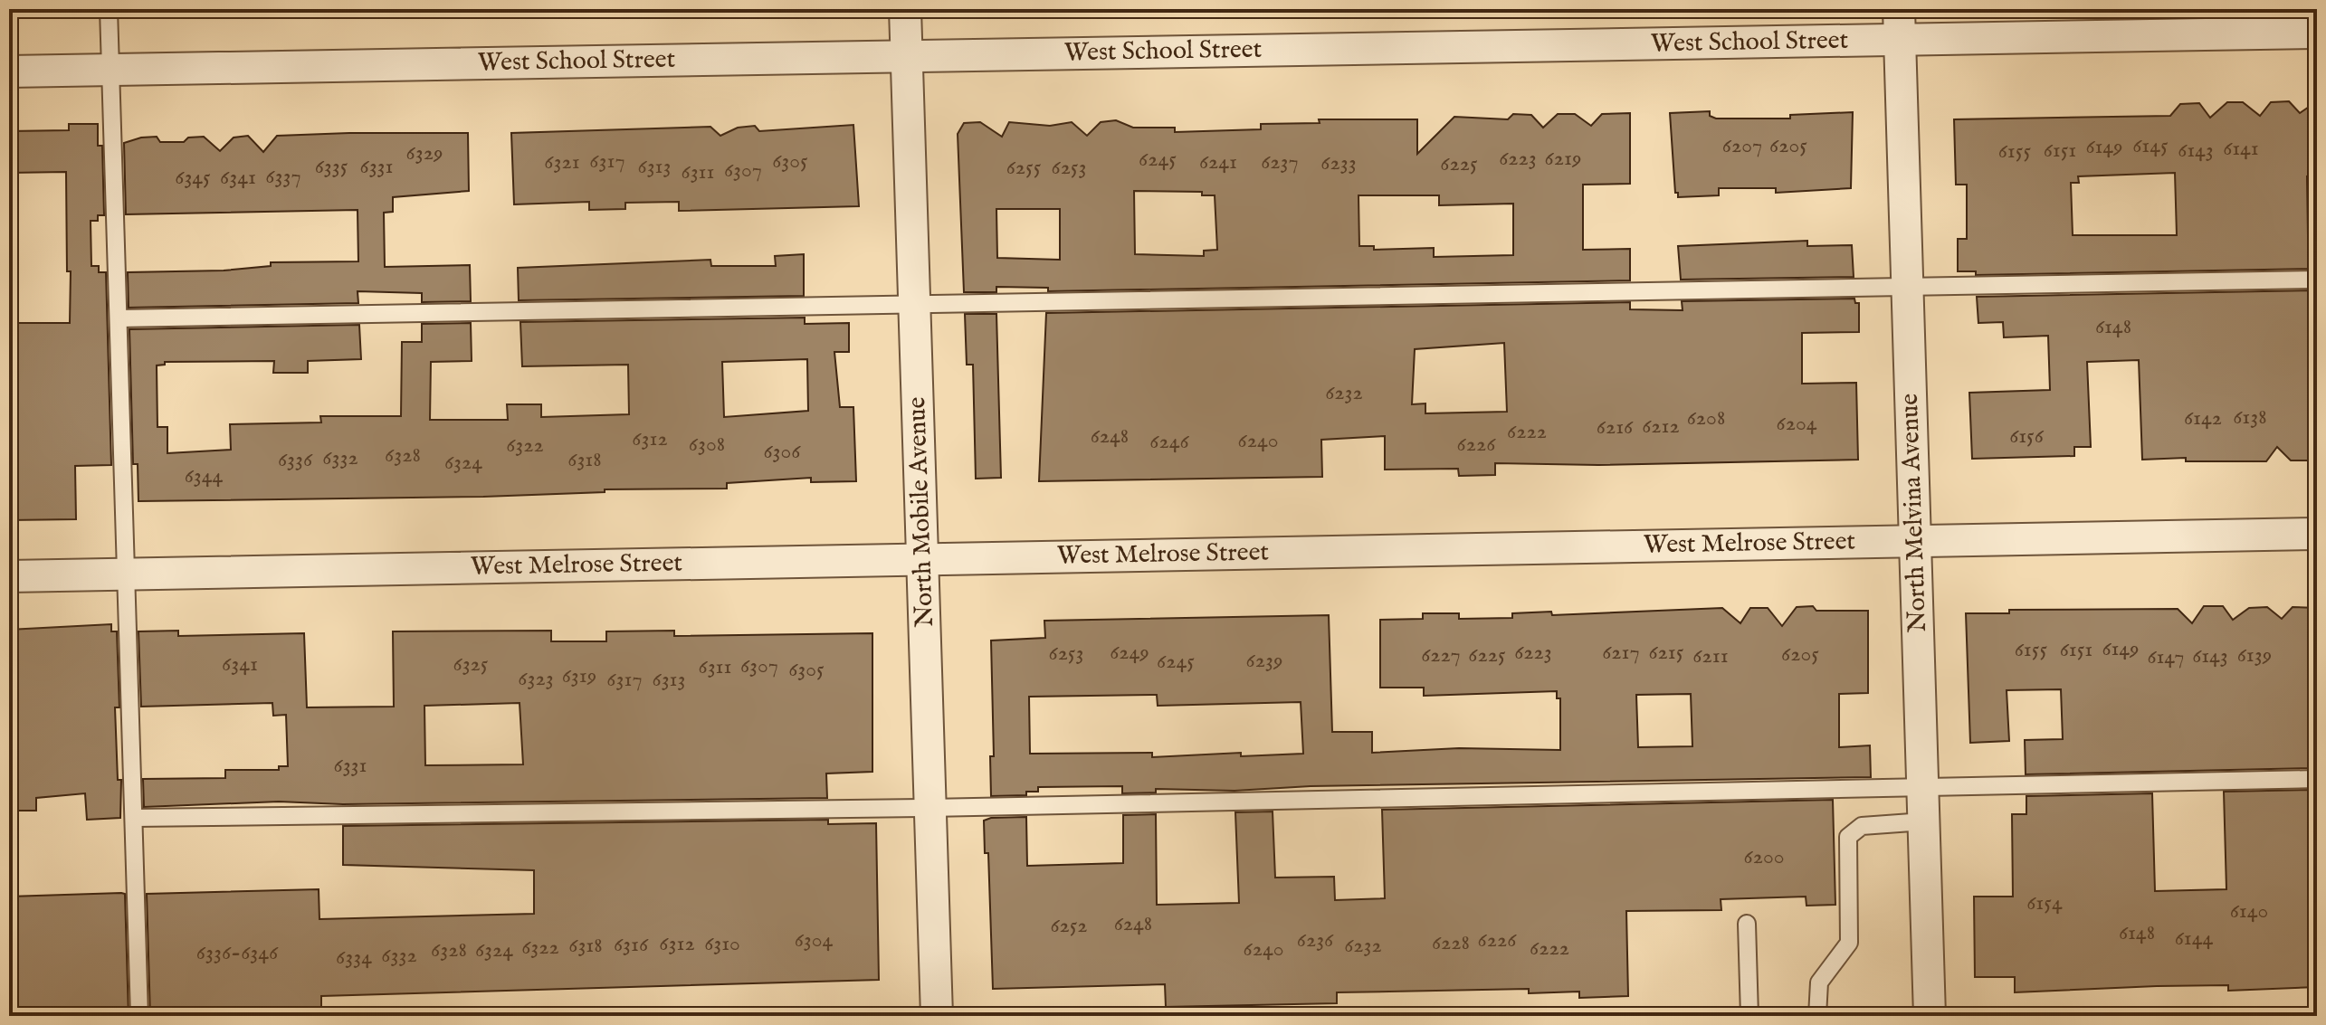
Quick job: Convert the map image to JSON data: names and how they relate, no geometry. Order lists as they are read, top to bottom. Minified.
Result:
{"streets":{"street":["West School Street","North Mobile Avenue","North Melvina Avenue","West Melrose Street"]},"crossings":[["West School Street","North Mobile Avenue"],["West School Street","North Melvina Avenue"],["North Mobile Avenue","West Melrose Street"],["North Melvina Avenue","West Melrose Street"]],"house_numbers":["6207","6205","6145","6149","6141","6151","6143","6155","6329","6223","6219","6245","6317","6305","6321","6241","6237","6233","6225","6335","6331","6313","6255","6253","6307","6311","6337","6345","6341","6148","6232","6138","6208","6142","6204","6212","6216","6222","6248","6156","6312","6240","6246","6308","6226","6322","6306","6328","6332","6336","6318","6324","6344","6149","6155","6151","6249","6223","6217","6215","6253","6205","6227","6225","6139","6211","6143","6147","6239","6245","6341","6325","6307","6311","6305","6319","6323","6317","6313","6331","6200","6154","6140","6248","6252","6148","6144","6304","6236","6226","6228","6312","6310","6316","6318","6232","6322","6222","6240","6328","6324","6336-6346","6332","6334"]}
